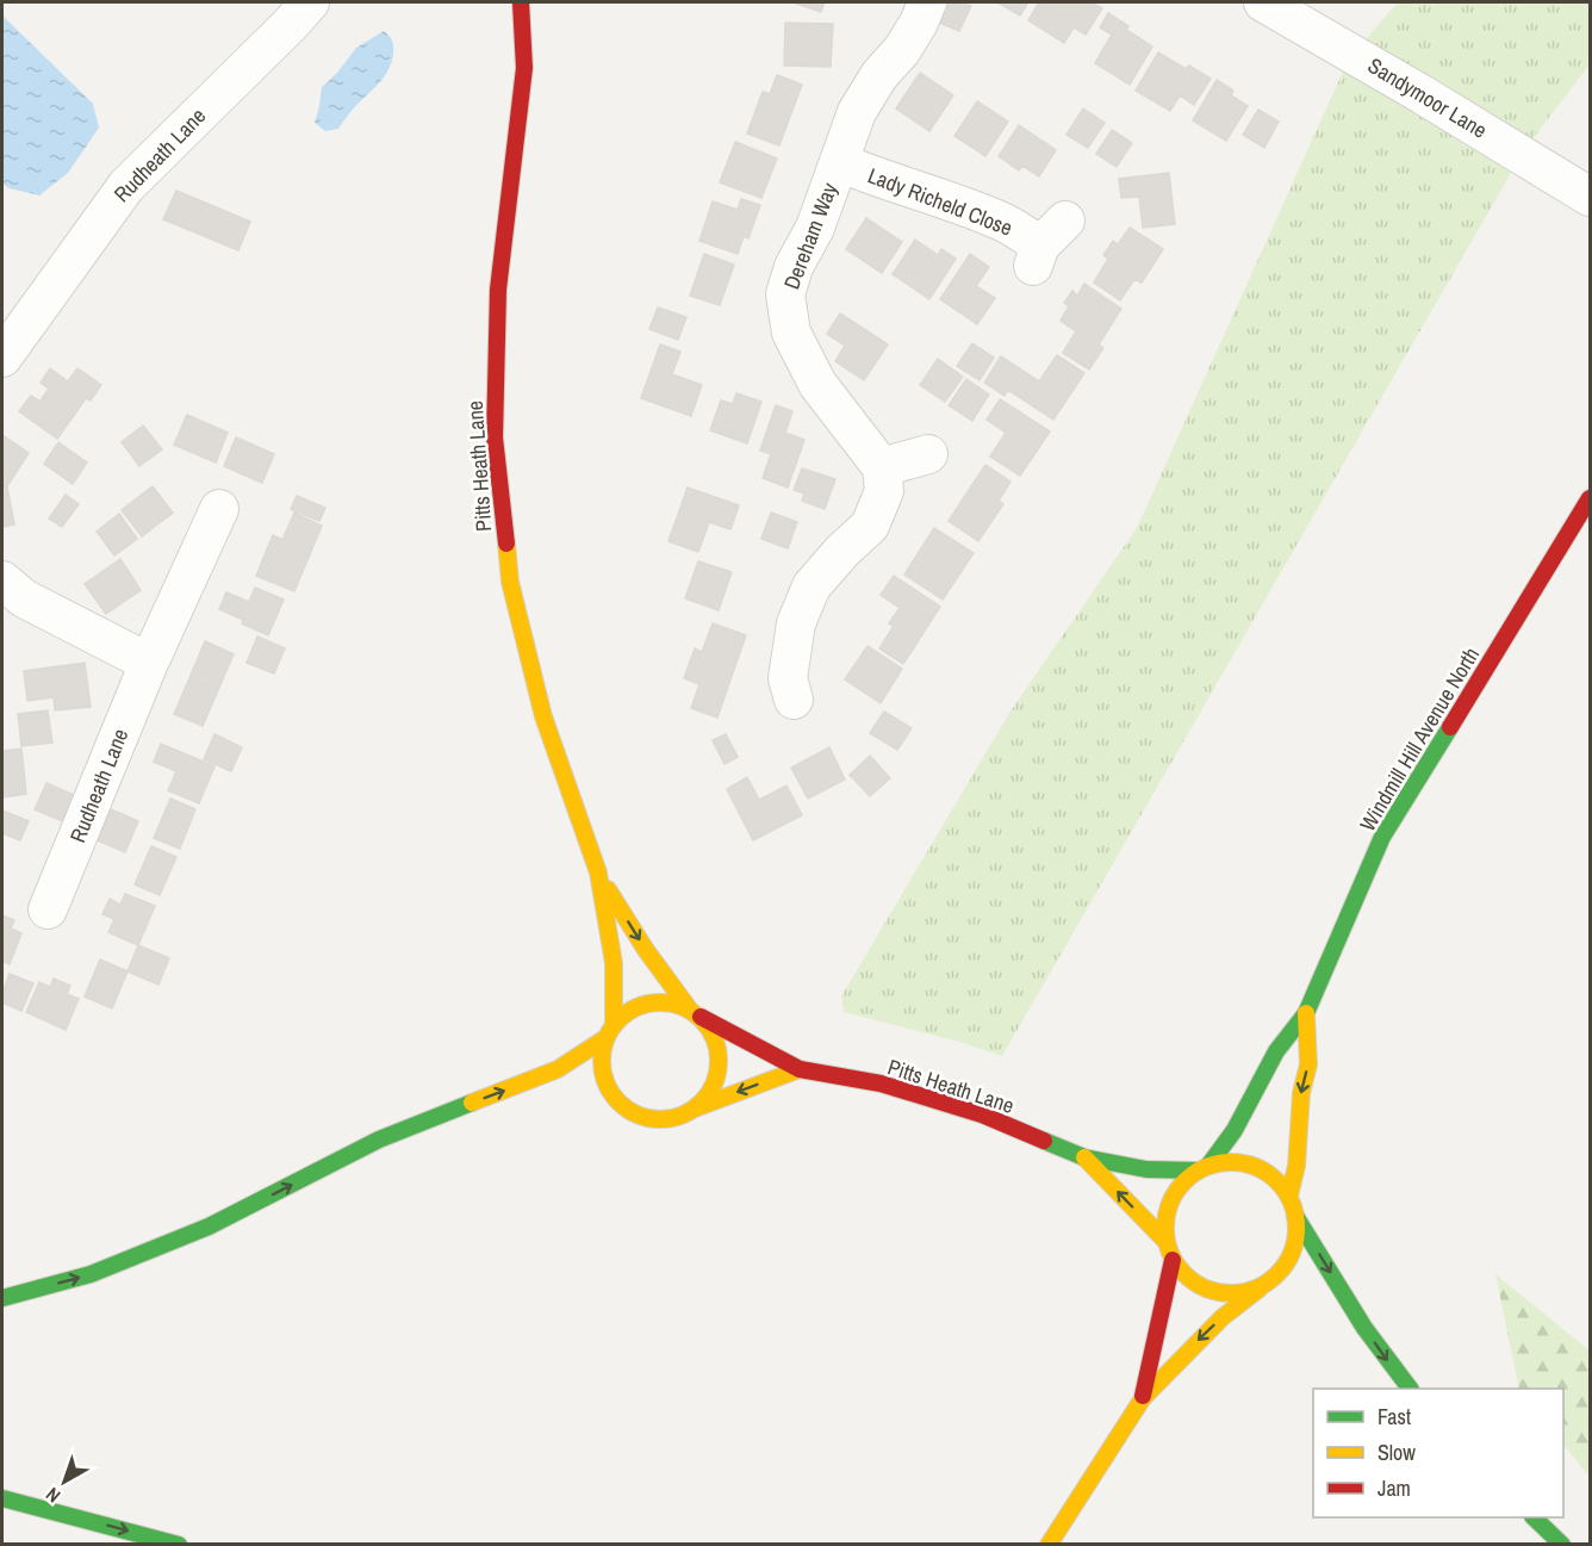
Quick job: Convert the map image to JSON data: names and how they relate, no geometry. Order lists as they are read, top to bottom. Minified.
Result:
{"streets":{"street":["Sandymoor Lane","Rudheath Lane","Lady Richeld Close","Dereham Way","Pitts Heath Lane","Windmill Hill Avenue North"]},"crossings":[["Lady Richeld Close","Dereham Way"],["Pitts Heath Lane","Windmill Hill Avenue North"]],"legend":["Fast","Slow","Jam"],"north":"bottom left"}
